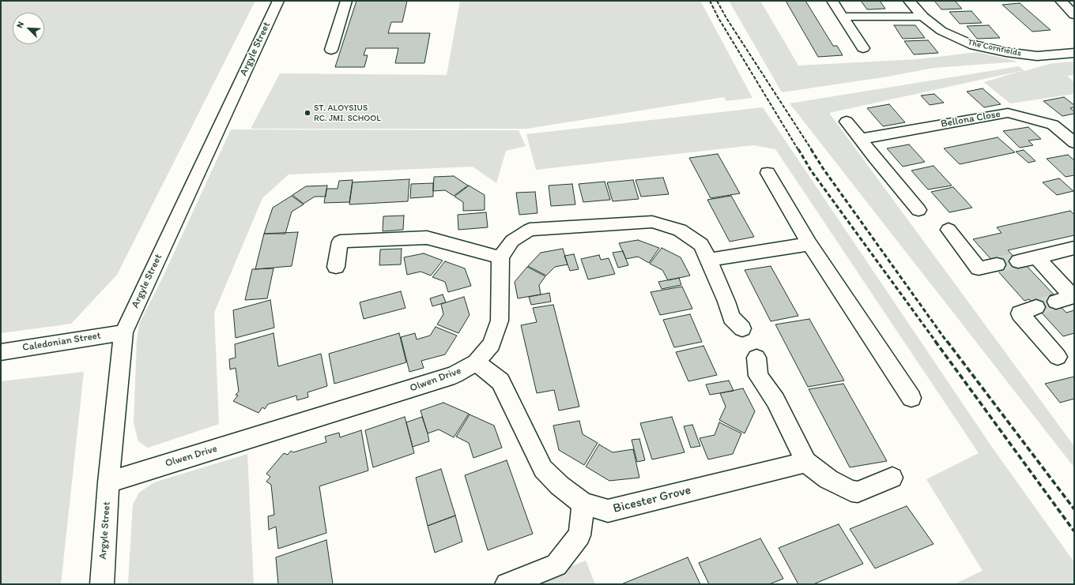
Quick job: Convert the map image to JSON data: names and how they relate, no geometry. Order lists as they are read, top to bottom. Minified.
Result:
{"streets":{"street":["The Cornfields","Argyle Street","Bellona Close","Caledonian Street","Olwen Drive","Bicester Grove"]},"crossings":[["Argyle Street","Caledonian Street"],["Argyle Street","Olwen Drive"],["Olwen Drive","Bicester Grove"]],"places":["ST. ALOYSIUS RC. JMI. SCHOOL"],"north":"top left"}
